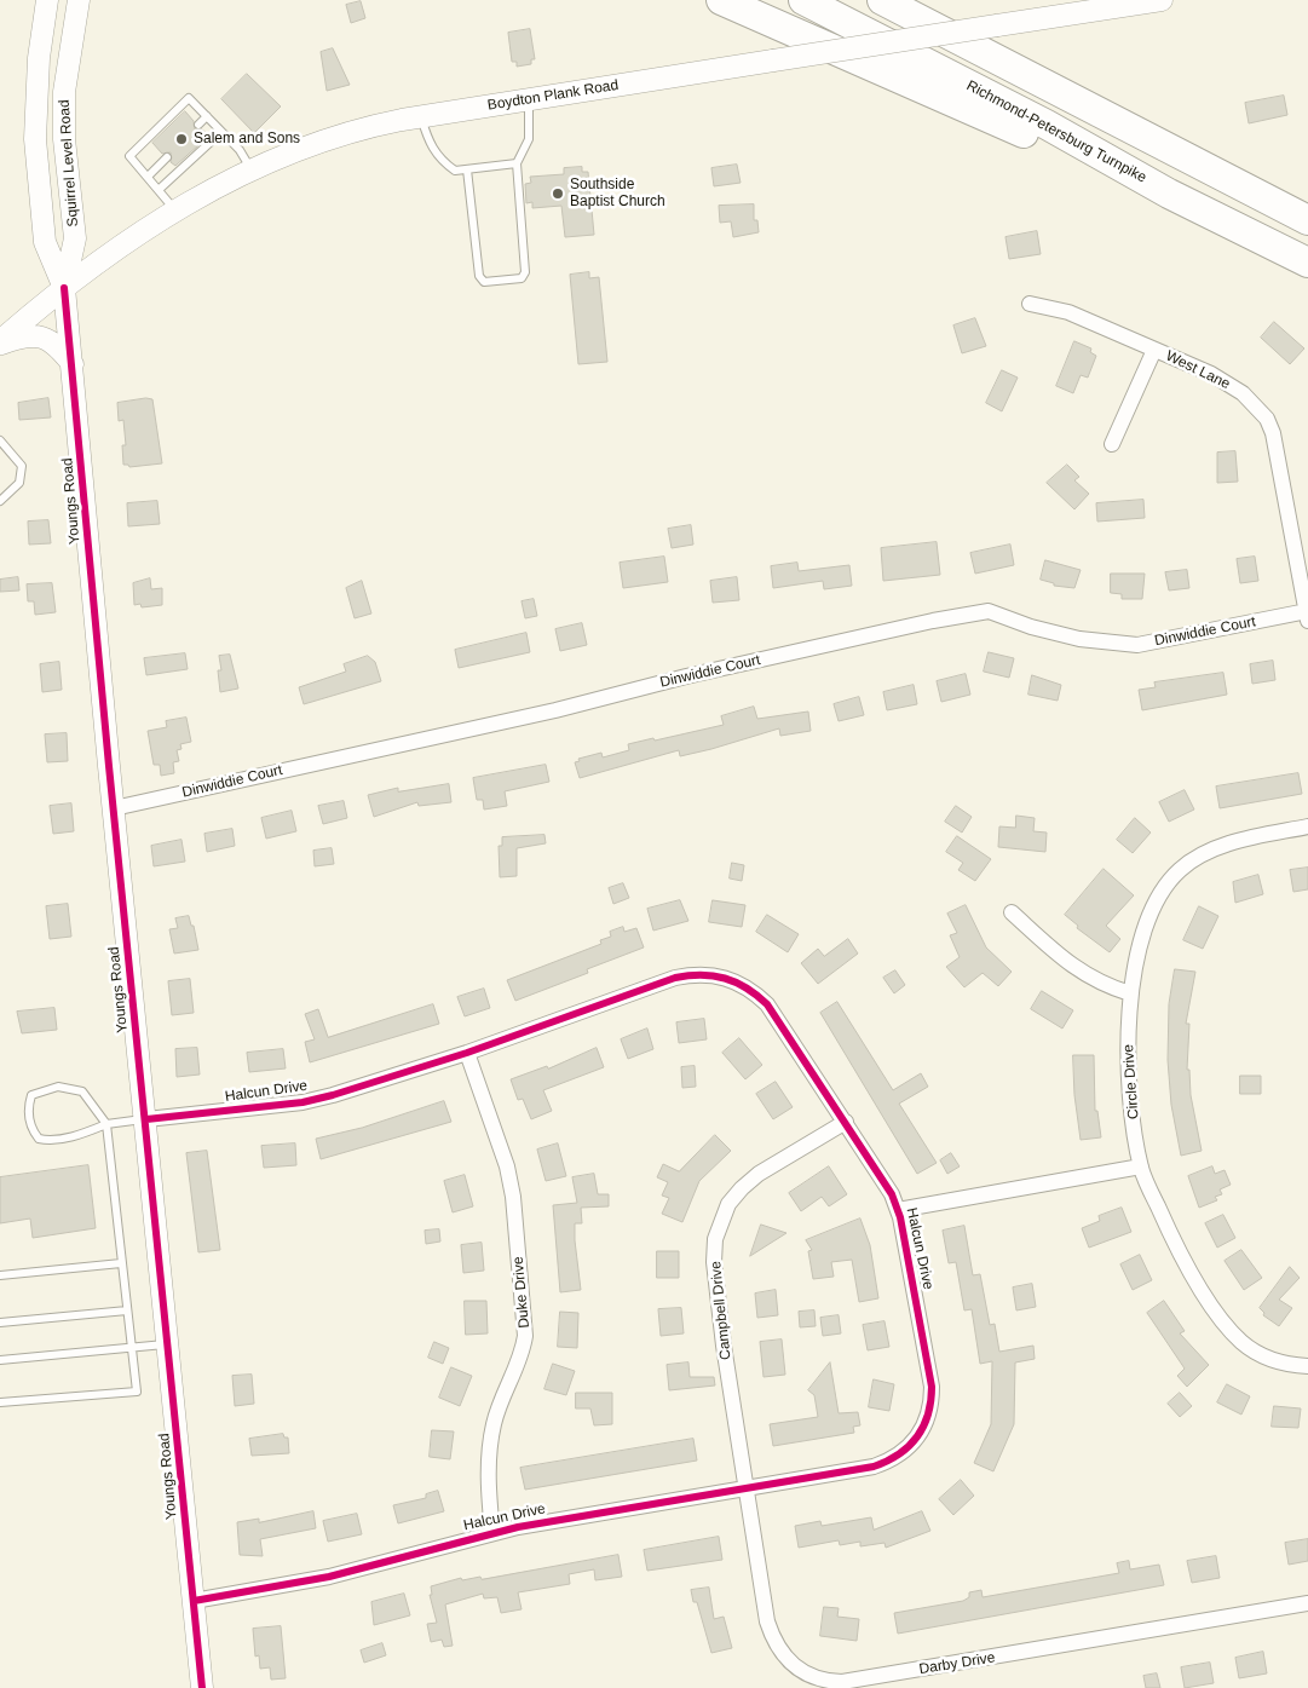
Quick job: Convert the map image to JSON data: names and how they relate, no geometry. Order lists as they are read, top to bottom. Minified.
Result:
{"streets":{"highway":["Richmond-Petersburg Turnpike"],"main road":["Boydton Plank Road","Squirrel Level Road","Youngs Road"],"street":["West Lane","Dinwiddie Court","Circle Drive","Halcun Drive","Duke Drive","Campbell Drive","Darby Drive"]},"crossings":[["Boydton Plank Road","Squirrel Level Road"],["Boydton Plank Road","Youngs Road"],["Squirrel Level Road","Youngs Road"],["West Lane","Dinwiddie Court"],["Youngs Road","Dinwiddie Court"],["Youngs Road","Halcun Drive"],["Circle Drive","Halcun Drive"],["Halcun Drive","Duke Drive"],["Halcun Drive","Campbell Drive"],["Halcun Drive","Darby Drive"],["Campbell Drive","Darby Drive"]],"places":["Salem and Sons","Southside Baptist Church"]}
